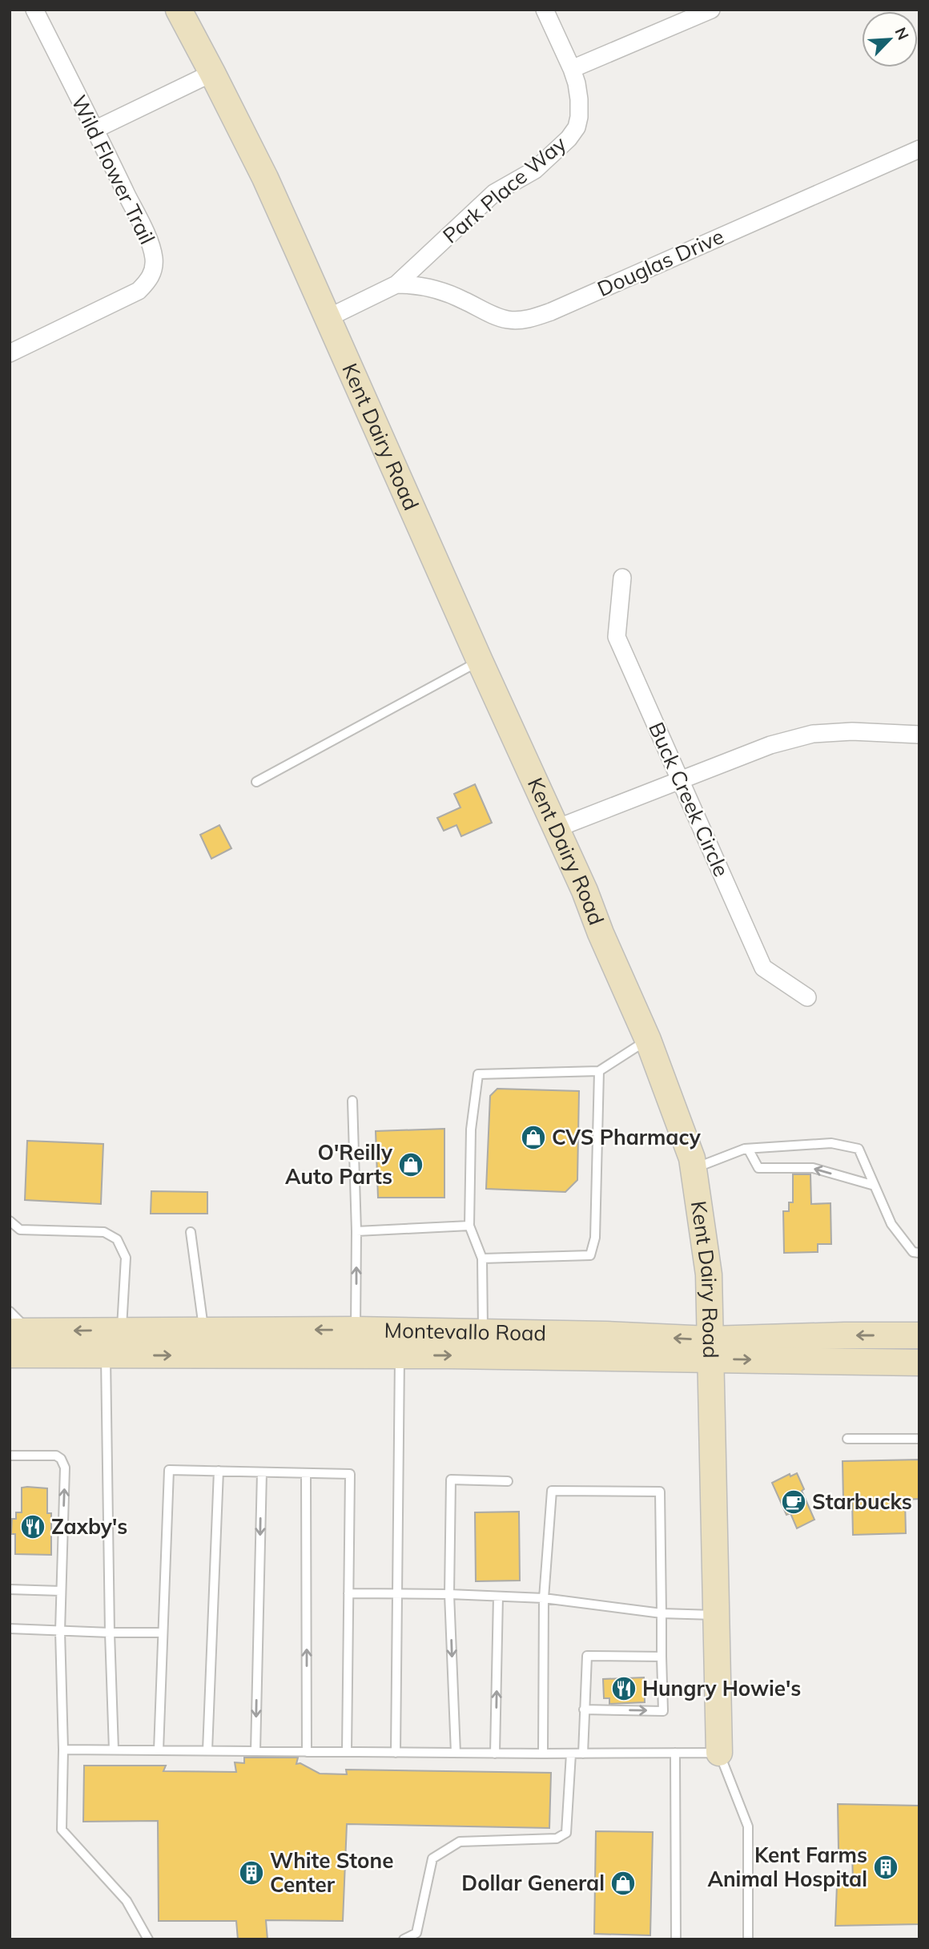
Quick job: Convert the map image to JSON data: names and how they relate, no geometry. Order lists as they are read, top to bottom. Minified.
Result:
{"streets":{"street":["Wild Flower Trail","Park Place Way","Douglas Drive","Kent Dairy Road","Buck Creek Circle","Montevallo Road"]},"crossings":[["Park Place Way","Douglas Drive"],["Park Place Way","Kent Dairy Road"],["Kent Dairy Road","Montevallo Road"]],"places":{"shop":["CVS Pharmacy","O'Reilly Auto Parts","Dollar General"],"cafe":["Starbucks"],"restaurant":["Zaxby's","Hungry Howie's"],"building":["Kent Farms Animal Hospital","White Stone Center"]},"north":"top right"}
